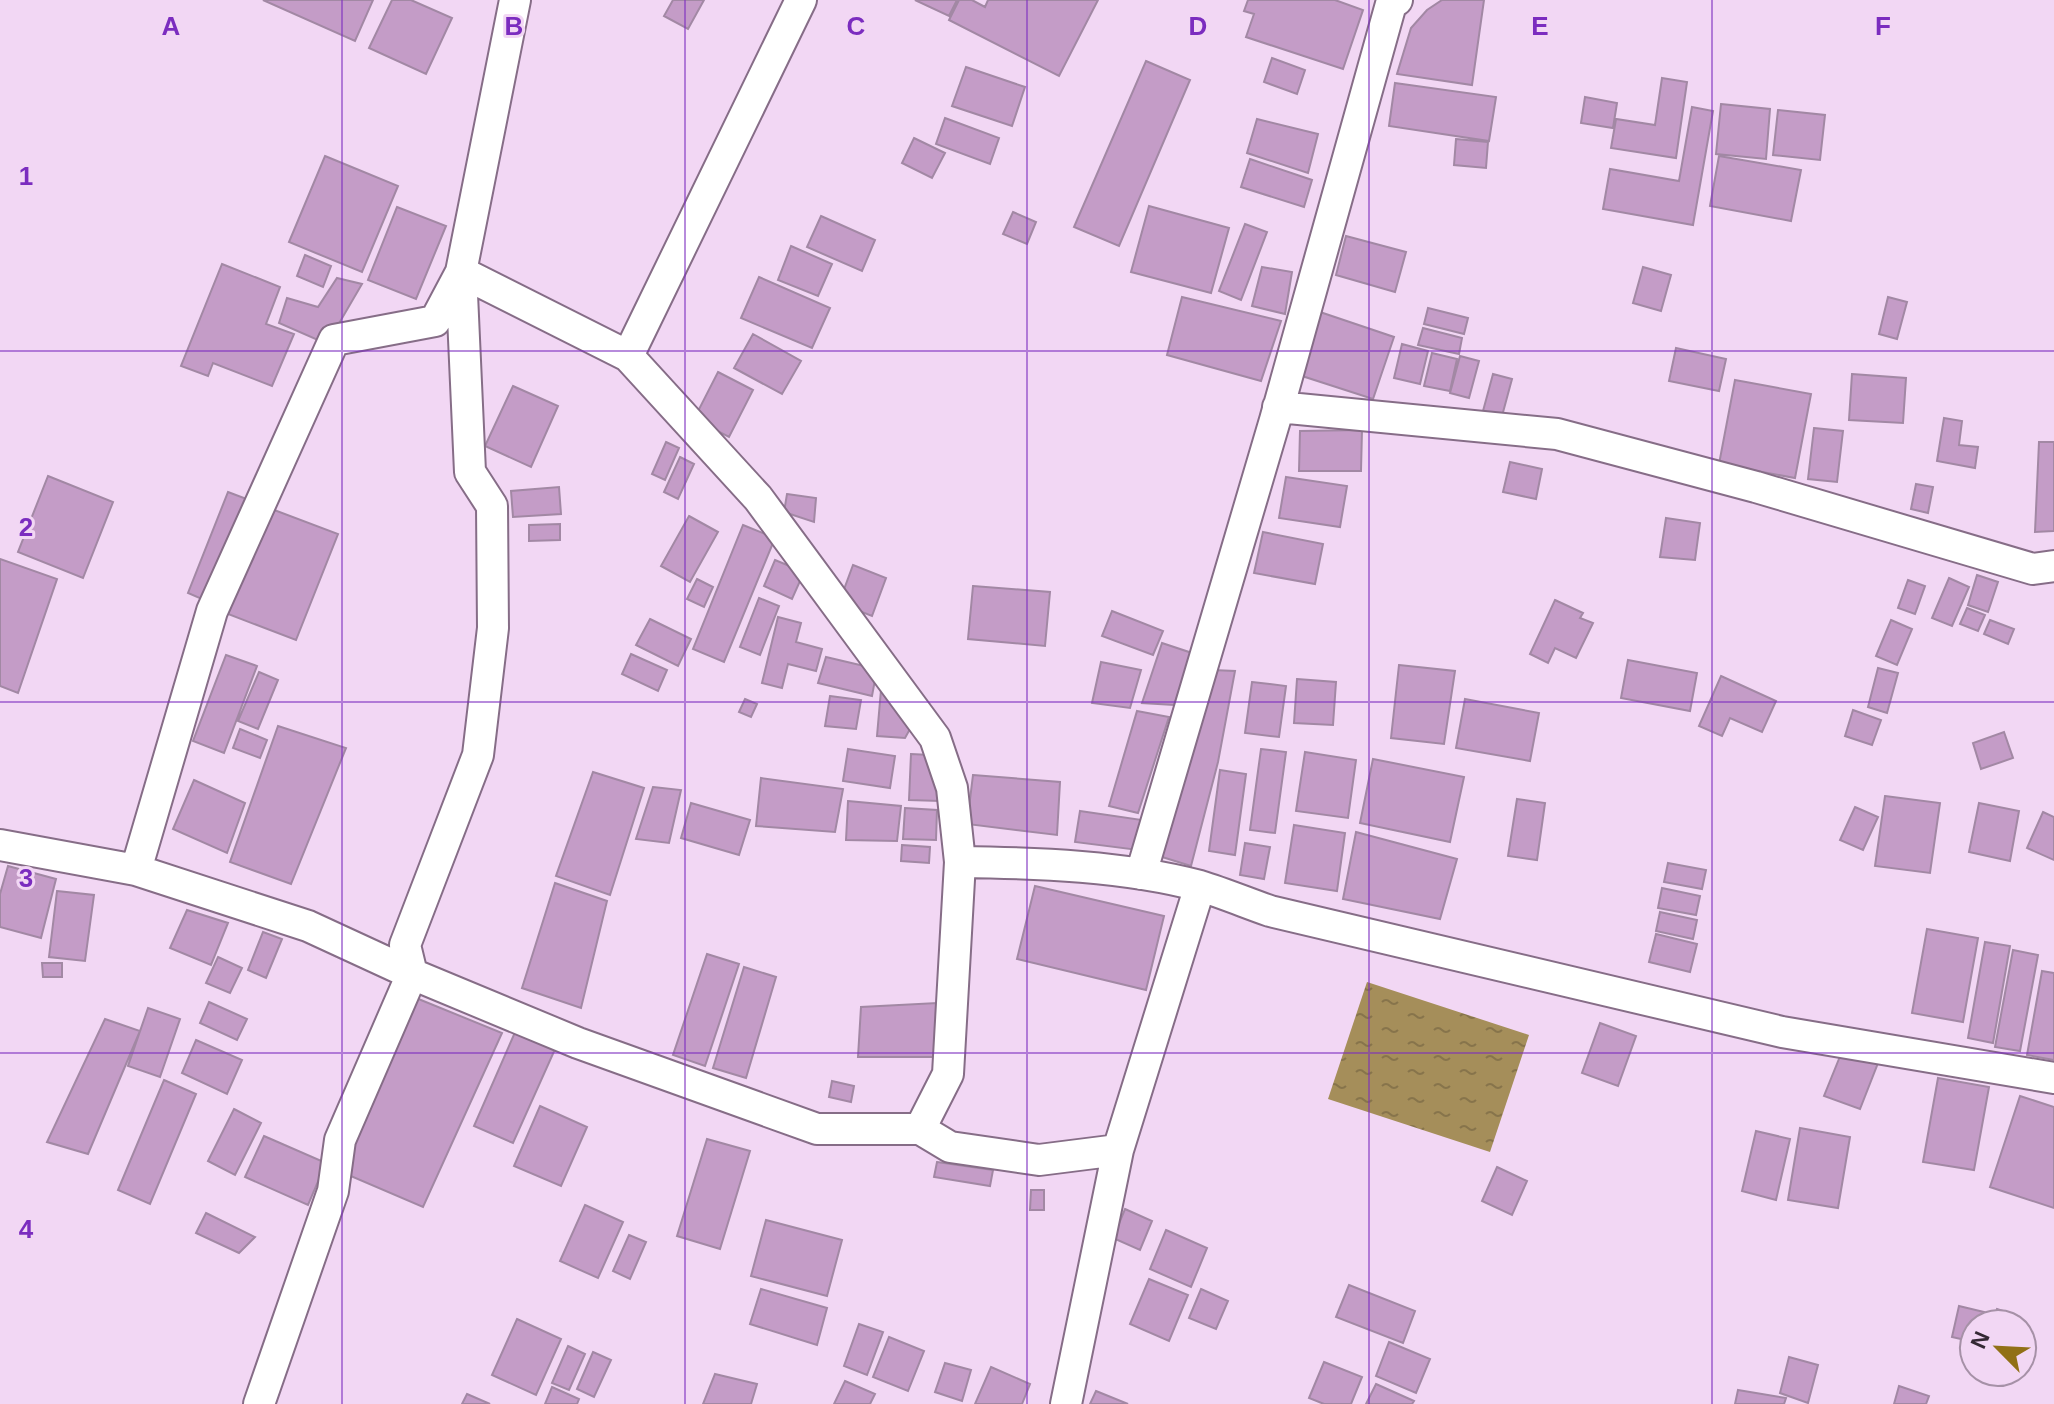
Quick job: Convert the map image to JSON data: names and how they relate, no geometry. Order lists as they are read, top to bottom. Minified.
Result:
{"north":"top left","grid":{"columns":["A","B","C","D","E","F"],"rows":["1","2","3","4"]}}
